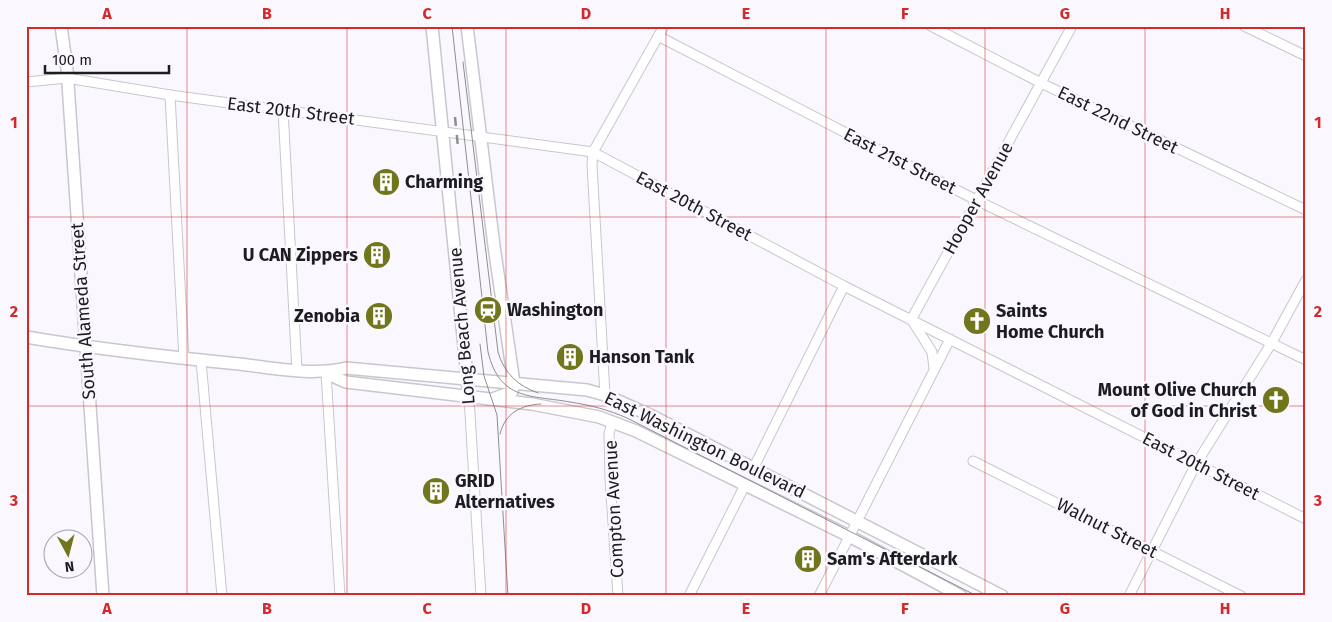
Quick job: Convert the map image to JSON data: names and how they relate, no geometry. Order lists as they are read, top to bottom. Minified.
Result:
{"streets":{"main road":["South Alameda Street","Long Beach Avenue","East Washington Boulevard"],"street":["East 20th Street","East 22nd Street","East 21st Street","Hooper Avenue","Compton Avenue","Walnut Street"]},"crossings":[["East 20th Street","Hooper Avenue"],["East 20th Street","South Alameda Street"],["East 20th Street","Long Beach Avenue"],["East 22nd Street","Hooper Avenue"],["East 21st Street","Hooper Avenue"],["South Alameda Street","East Washington Boulevard"],["Long Beach Avenue","East Washington Boulevard"],["East Washington Boulevard","Compton Avenue"]],"places":{"building":["Charming","U CAN Zippers","Zenobia","Hanson Tank","GRID Alternatives","Sam's Afterdark"],"station":["Washington"],"church":["Saints Home Church","Mount Olive Church of God in Christ"]},"scale_bar":"100 m","north":"bottom","grid":{"columns":["A","B","C","D","E","F","G","H"],"rows":["1","2","3"]}}
